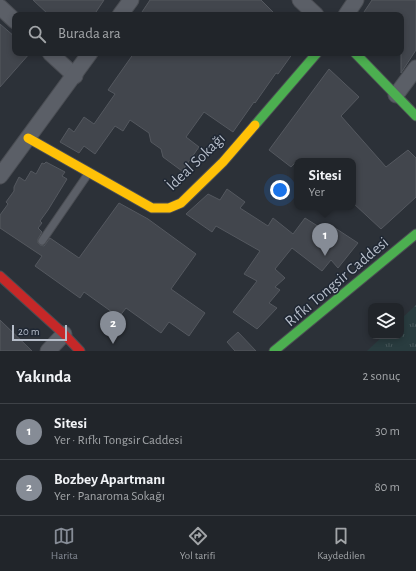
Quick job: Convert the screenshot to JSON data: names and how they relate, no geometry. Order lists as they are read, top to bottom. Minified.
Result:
{"streets":{"street":["İdeal Sokağı","Rıfkı Tongsir Caddesi"]},"scale_bar":"20 m","page":{"search":"Burada ara","popup":["Sitesi","Yer"],"pins":["1","2"],"scale":"20 m","heading":["Yakında","2 sonuç"],"list":[{"mark":"1","name":"Sitesi","note":"Yer · Rıfkı Tongsir Caddesi","value":"30 m"},{"mark":"2","name":"Bozbey Apartmanı","note":"Yer · Panaroma Sokağı","value":"80 m"}],"nav":["Harita","Yol tarifi","Kaydedilen"]}}
